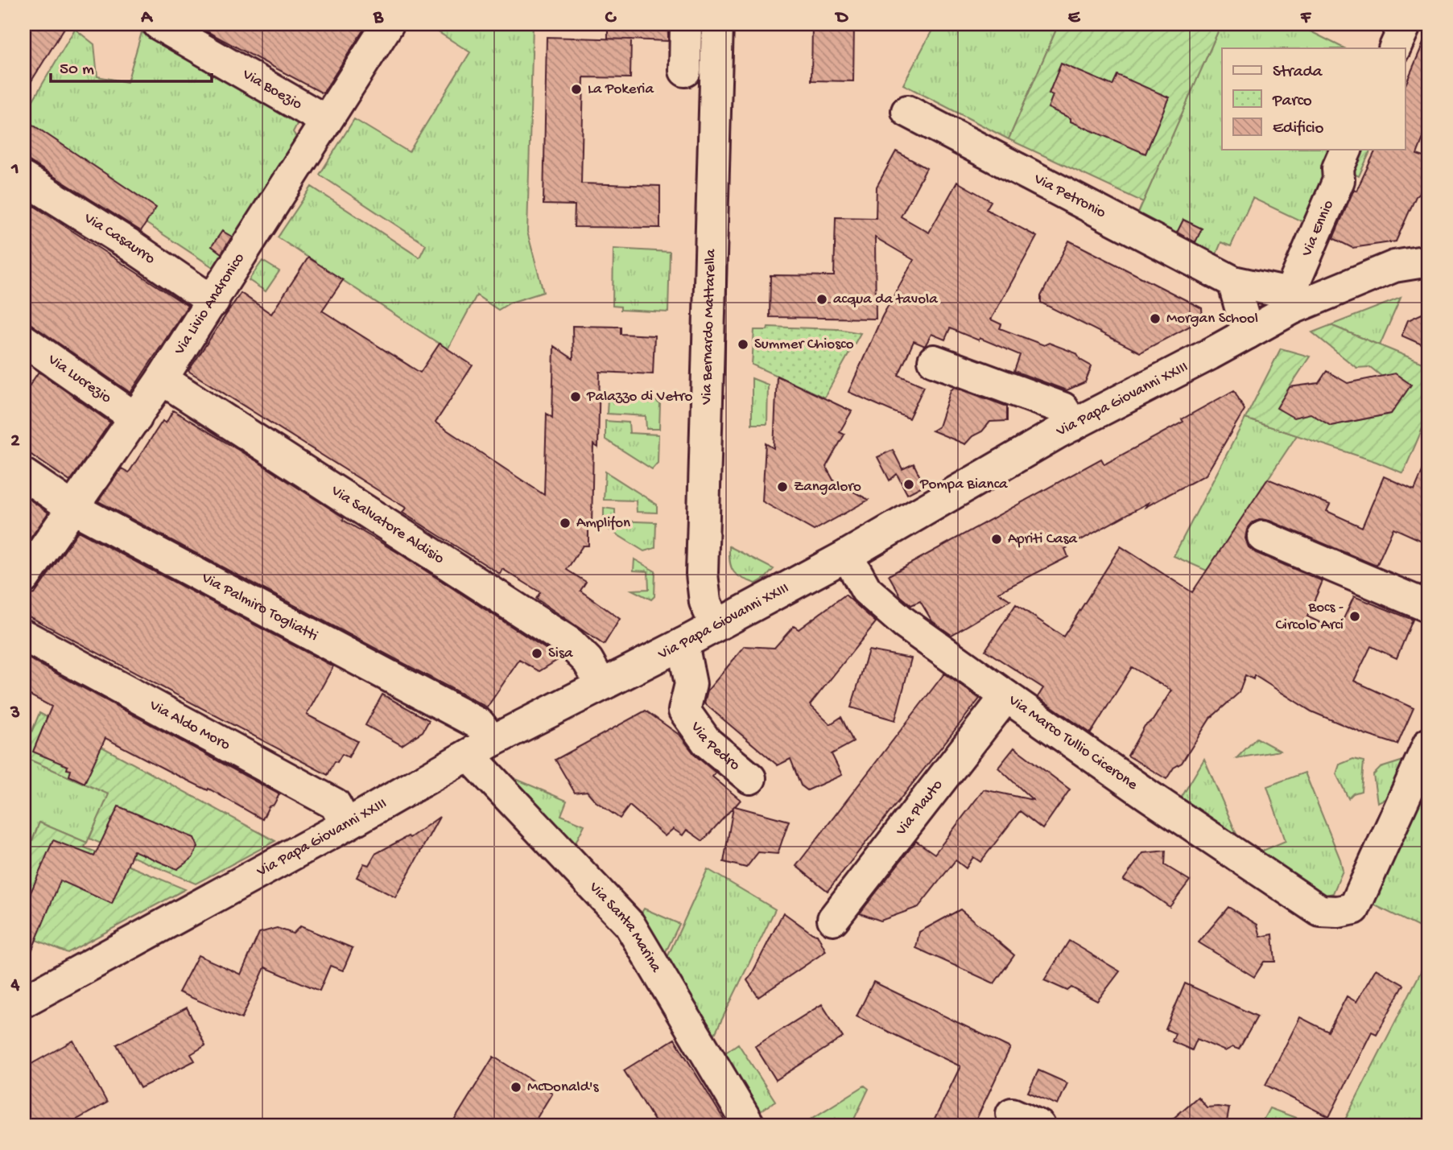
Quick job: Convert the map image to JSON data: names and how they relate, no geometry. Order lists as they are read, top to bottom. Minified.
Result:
{"streets":{"street":["Via Boezio","Via Petronio","Via Ennio","Via Casaurro","Via Livio Andronico","Via Bernardo Mattarella","Via Lucrezio","Via Papa Giovanni XXIII","Via Salvatore Aldisio","Via Palmiro Togliatti","Via Aldo Moro","Via Marco Tullio Cicerone","Via Pedro","Via Plauto","Via Santa Marina"]},"crossings":[["Via Boezio","Via Livio Andronico"],["Via Petronio","Via Ennio"],["Via Petronio","Via Papa Giovanni XXIII"],["Via Ennio","Via Papa Giovanni XXIII"],["Via Casaurro","Via Livio Andronico"],["Via Livio Andronico","Via Lucrezio"],["Via Livio Andronico","Via Salvatore Aldisio"],["Via Livio Andronico","Via Palmiro Togliatti"],["Via Bernardo Mattarella","Via Papa Giovanni XXIII"],["Via Papa Giovanni XXIII","Via Salvatore Aldisio"],["Via Papa Giovanni XXIII","Via Palmiro Togliatti"],["Via Papa Giovanni XXIII","Via Aldo Moro"],["Via Papa Giovanni XXIII","Via Marco Tullio Cicerone"],["Via Papa Giovanni XXIII","Via Pedro"],["Via Papa Giovanni XXIII","Via Santa Marina"],["Via Palmiro Togliatti","Via Santa Marina"],["Via Marco Tullio Cicerone","Via Plauto"]],"places":["La Pokeria","acqua da tavola","Morgan School","Summer Chiosco","Palazzo di Vetro","Pompa Bianca","Zangaloro","Amplifon","Apriti Casa","Bocs - Circolo Arci","Sisa","McDonald's"],"legend":["Strada","Parco","Edificio"],"scale_bar":"50 m","grid":{"columns":["A","B","C","D","E","F"],"rows":["1","2","3","4"]}}
